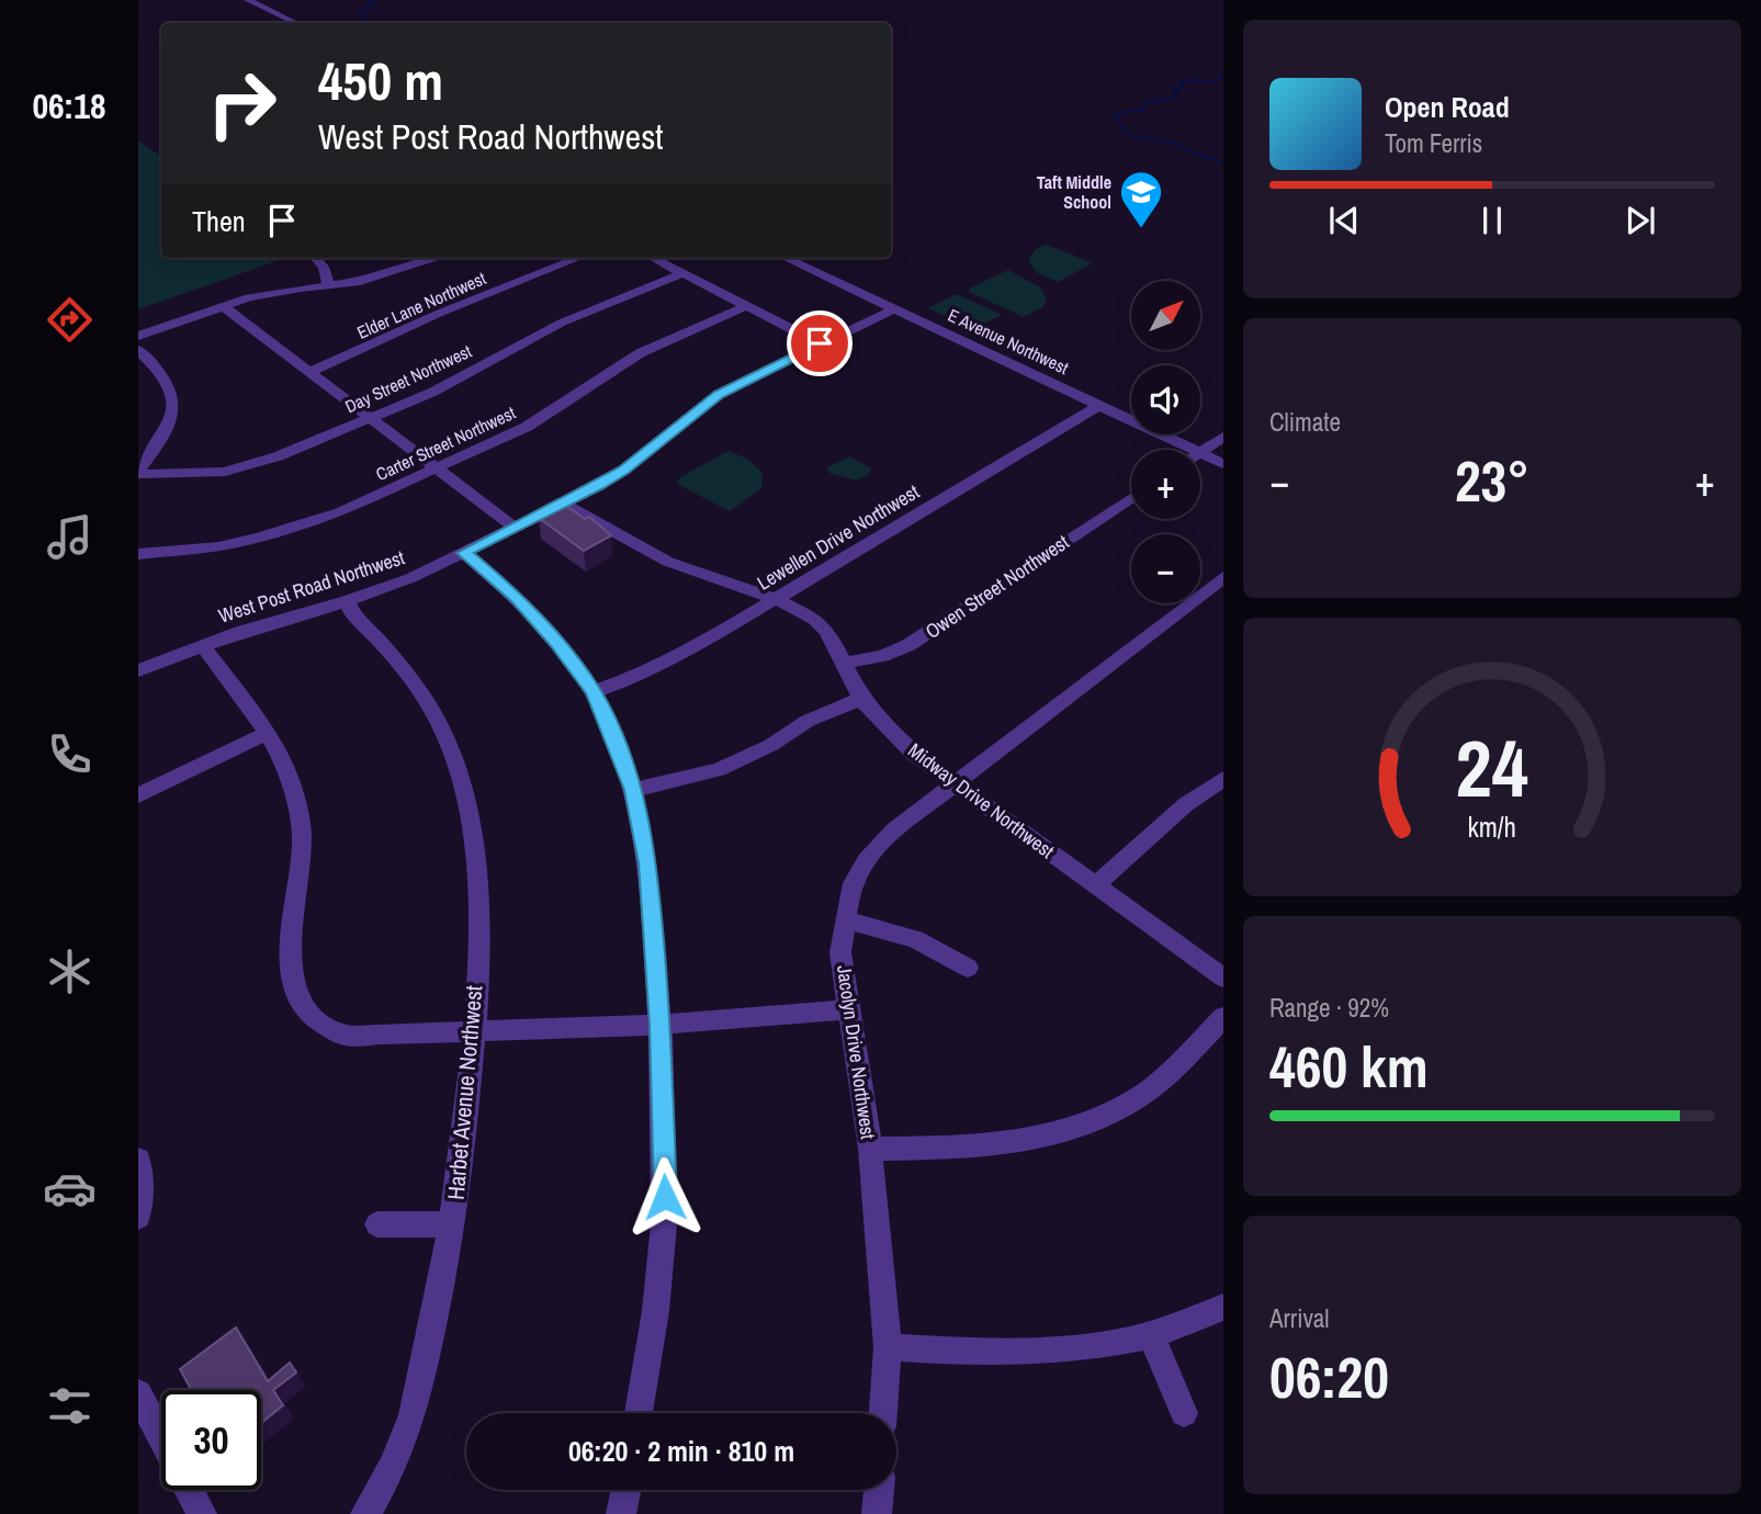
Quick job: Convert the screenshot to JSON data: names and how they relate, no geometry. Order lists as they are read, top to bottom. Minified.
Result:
{"streets":{"street":["Elder Lane Northwest","E Avenue Northwest","Day Street Northwest","Carter Street Northwest","Lewellen Drive Northwest","West Post Road Northwest","Owen Street Northwest","Midway Drive Northwest","Jacolyn Drive Northwest","Harbet Avenue Northwest"]},"crossings":[["E Avenue Northwest","Lewellen Drive Northwest"],["E Avenue Northwest","West Post Road Northwest"],["Lewellen Drive Northwest","Midway Drive Northwest"],["West Post Road Northwest","Midway Drive Northwest"],["West Post Road Northwest","Harbet Avenue Northwest"],["Owen Street Northwest","Midway Drive Northwest"],["Midway Drive Northwest","Jacolyn Drive Northwest"]],"places":{"school or university":["Taft Middle School"]},"north":"top right","page":{"tabs":"06:18","turn":["450 m","West Post Road Northwest"],"song":["Open Road","Tom Ferris"],"then":"Then","map_buttons":["+","−"],"tile":["Climate",["Range · 92%","460 km"],["Arrival","06:20"]],"heat":["−","23°","+"],"limit":"30","trip":"06:20 · 2 min · 810 m","gauge":["24","km/h"]}}
